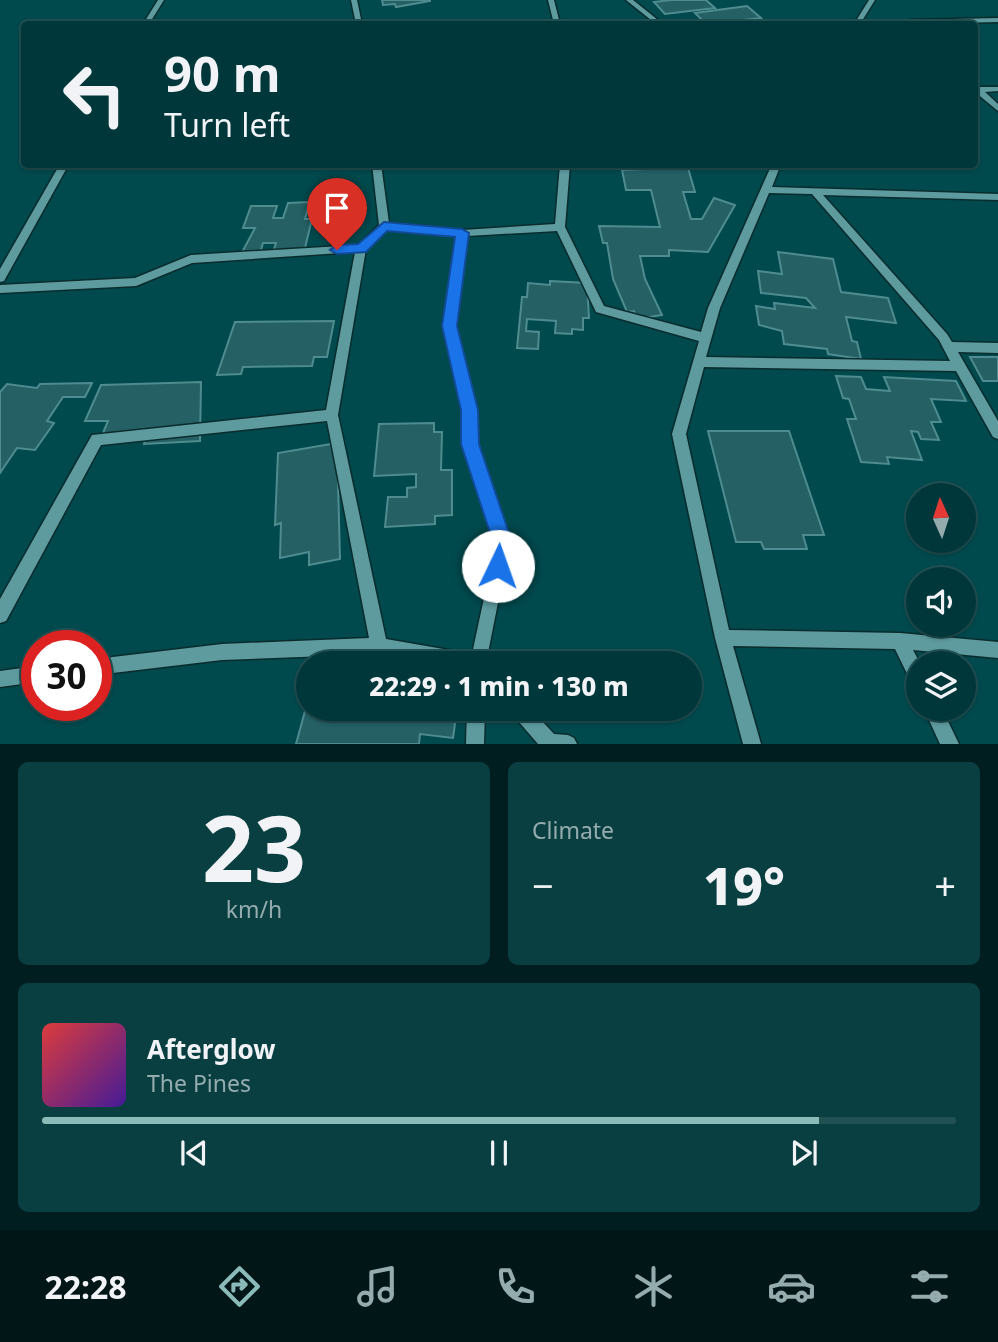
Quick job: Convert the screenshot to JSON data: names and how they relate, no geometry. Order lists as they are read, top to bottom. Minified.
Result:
{"north":"top","page":{"turn":["90 m","Turn left"],"limit":"30","trip":"22:29 · 1 min · 130 m","tile":[["23","km/h"],"Climate"],"heat":["−","19°","+"],"song":["Afterglow","The Pines"],"tabs":"22:28"}}
